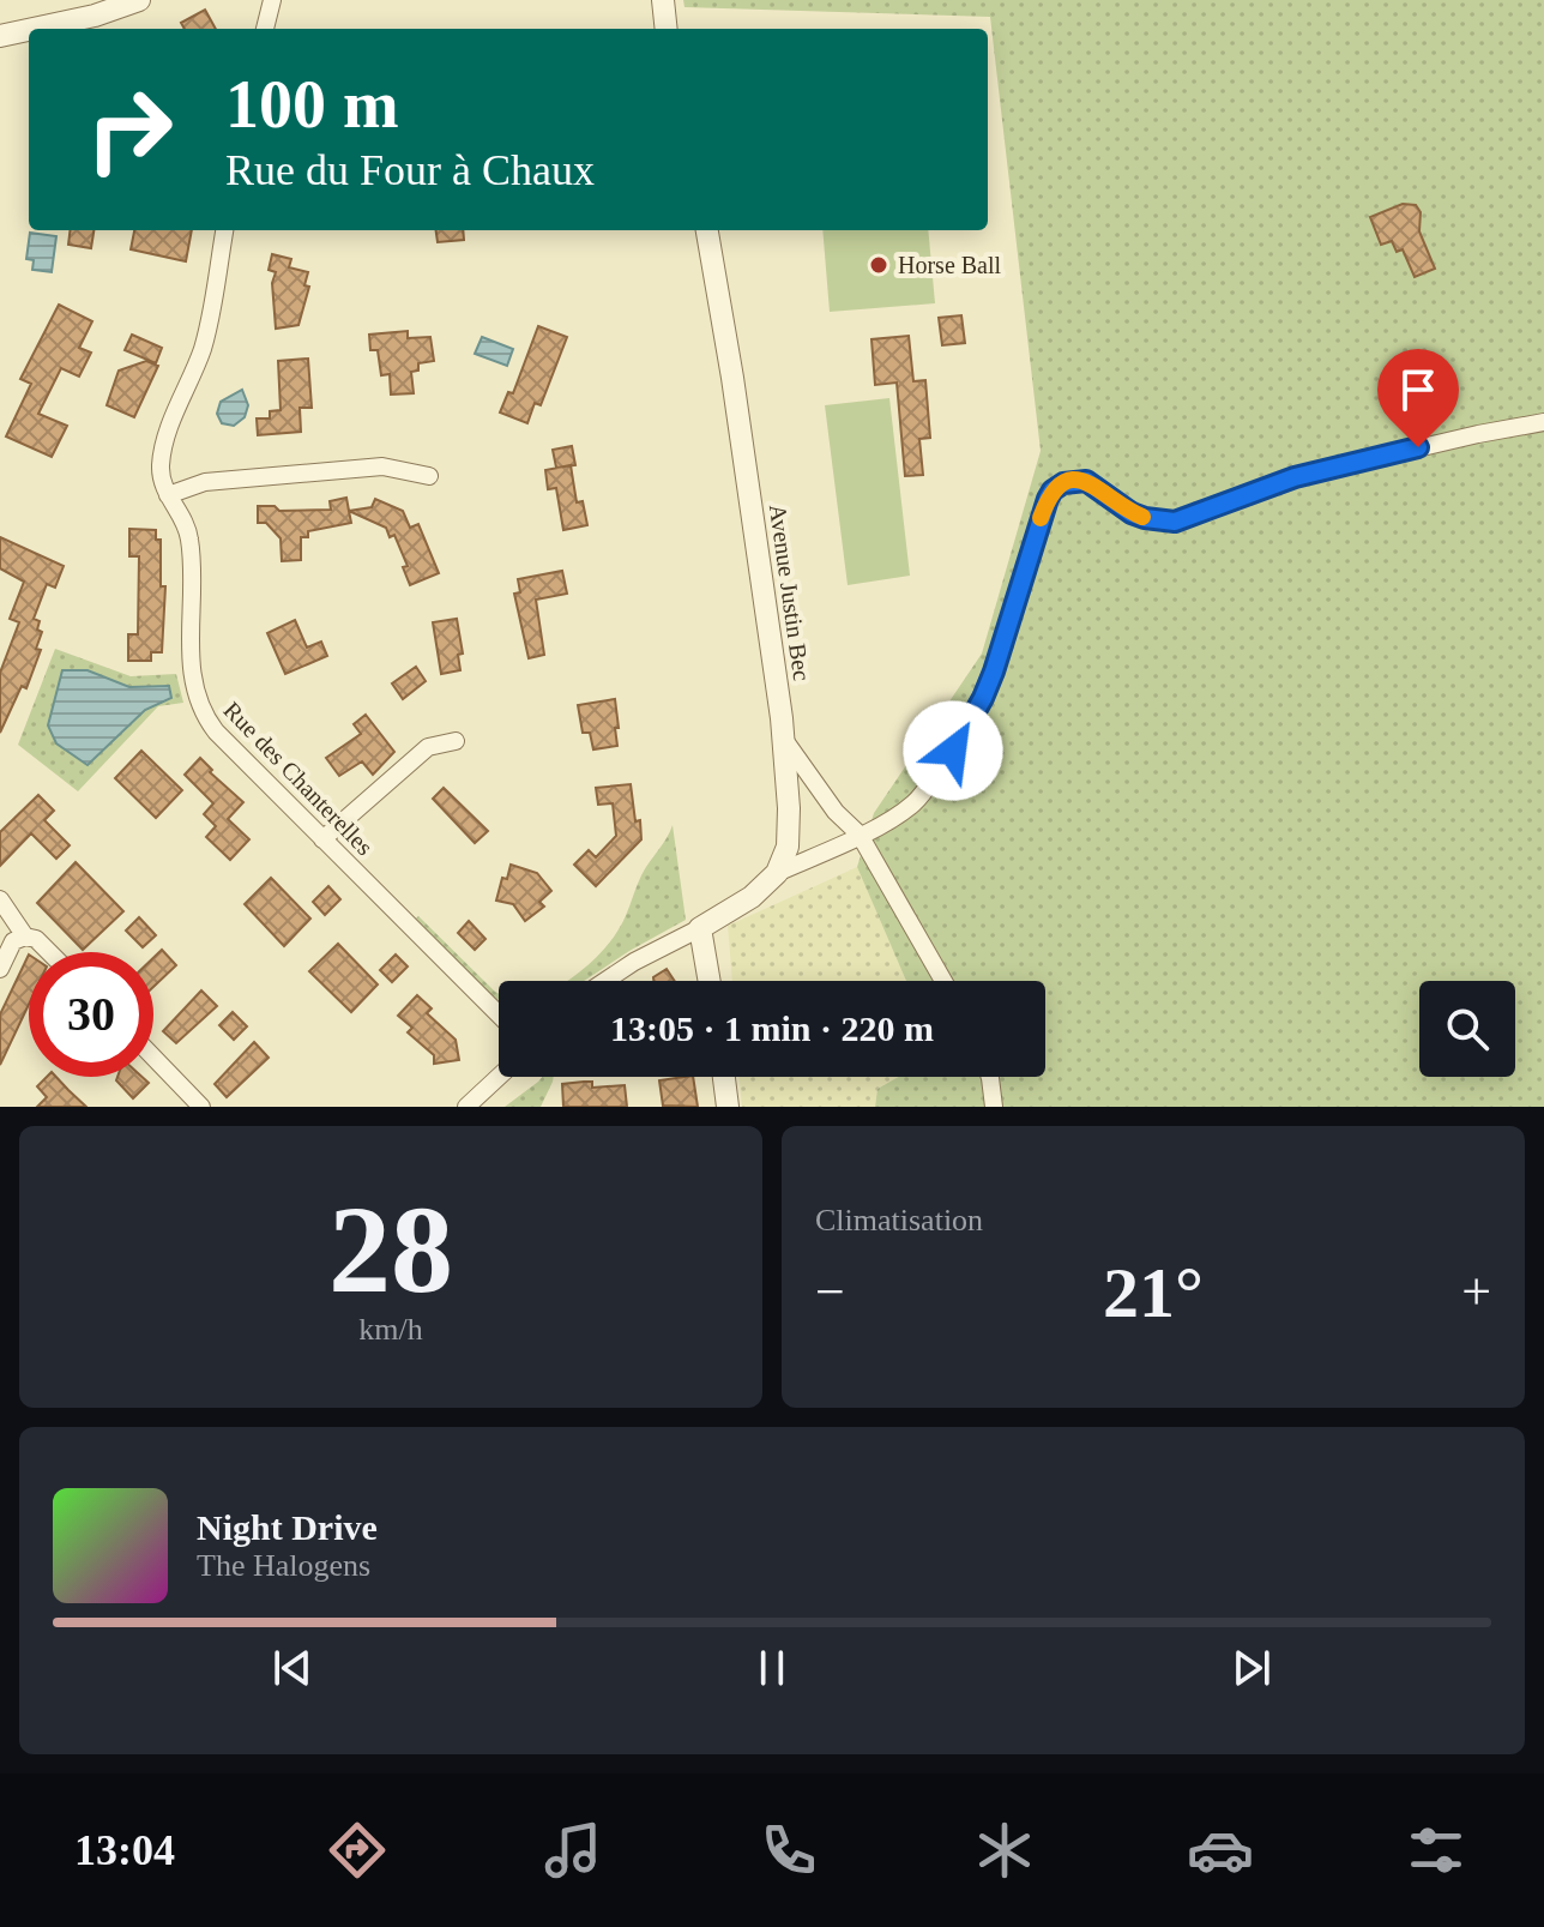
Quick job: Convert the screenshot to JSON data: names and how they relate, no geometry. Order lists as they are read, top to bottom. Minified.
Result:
{"streets":{"street":["Avenue Justin Bec","Rue des Chanterelles"]},"places":["Horse Ball"],"page":{"turn":["100 m","Rue du Four à Chaux"],"limit":"30","trip":"13:05 · 1 min · 220 m","tile":[["28","km/h"],"Climatisation"],"heat":["−","21°","+"],"song":["Night Drive","The Halogens"],"tabs":"13:04"}}
